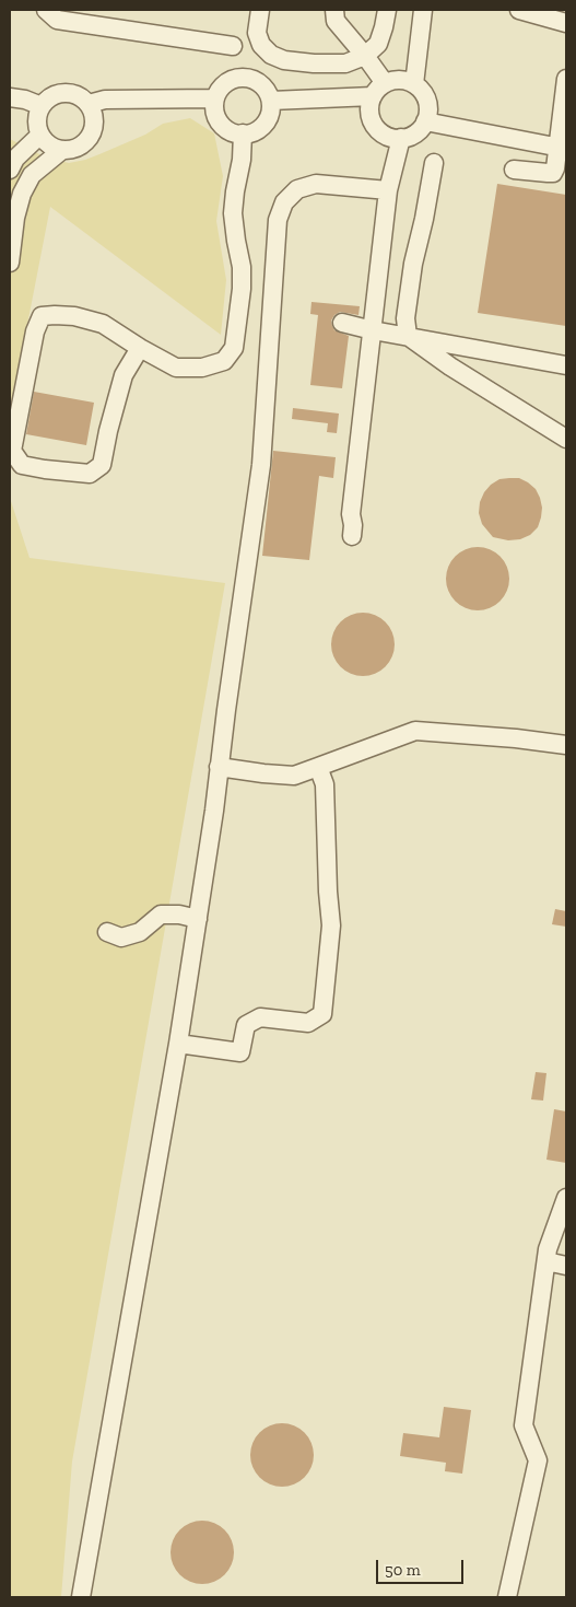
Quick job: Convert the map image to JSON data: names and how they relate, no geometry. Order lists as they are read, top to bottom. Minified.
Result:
{"scale_bar":"50 m"}
